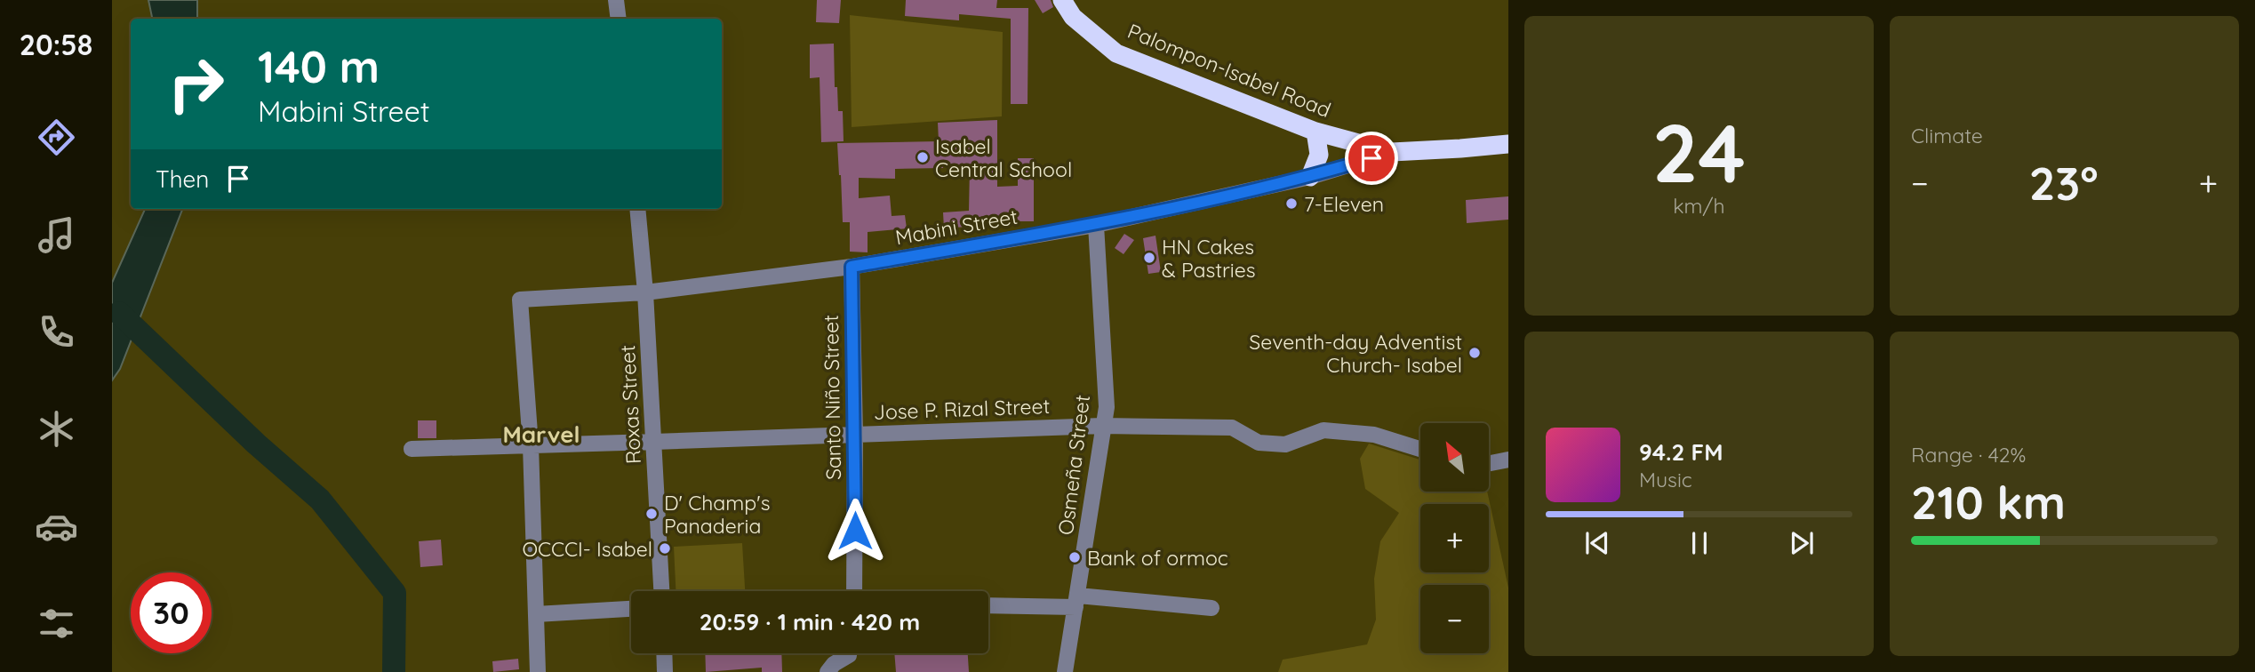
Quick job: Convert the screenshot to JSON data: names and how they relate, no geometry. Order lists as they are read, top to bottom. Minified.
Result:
{"streets":{"highway":["Palompon-Isabel Road"],"street":["Mabini Street","Santo Niño Street","Roxas Street","Jose P. Rizal Street","Osmeña Street"]},"crossings":[["Palompon-Isabel Road","Mabini Street"],["Mabini Street","Santo Niño Street"],["Mabini Street","Roxas Street"],["Mabini Street","Jose P. Rizal Street"],["Mabini Street","Osmeña Street"],["Santo Niño Street","Jose P. Rizal Street"],["Roxas Street","Jose P. Rizal Street"],["Jose P. Rizal Street","Osmeña Street"]],"districts":["Marvel"],"places":["Isabel Central School","7-Eleven","HN Cakes & Pastries","Seventh-day Adventist Church- Isabel","D' Champ's Panaderia","OCCCI- Isabel","Bank of ormoc"],"north":"top left","page":{"tabs":"20:58","tile":[["24","km/h"],"Climate",["Range · 42%","210 km"]],"turn":["140 m","Mabini Street"],"then":"Then","heat":["−","23°","+"],"map_buttons":["+","−"],"song":["94.2 FM","Music"],"limit":"30","trip":"20:59 · 1 min · 420 m"}}
